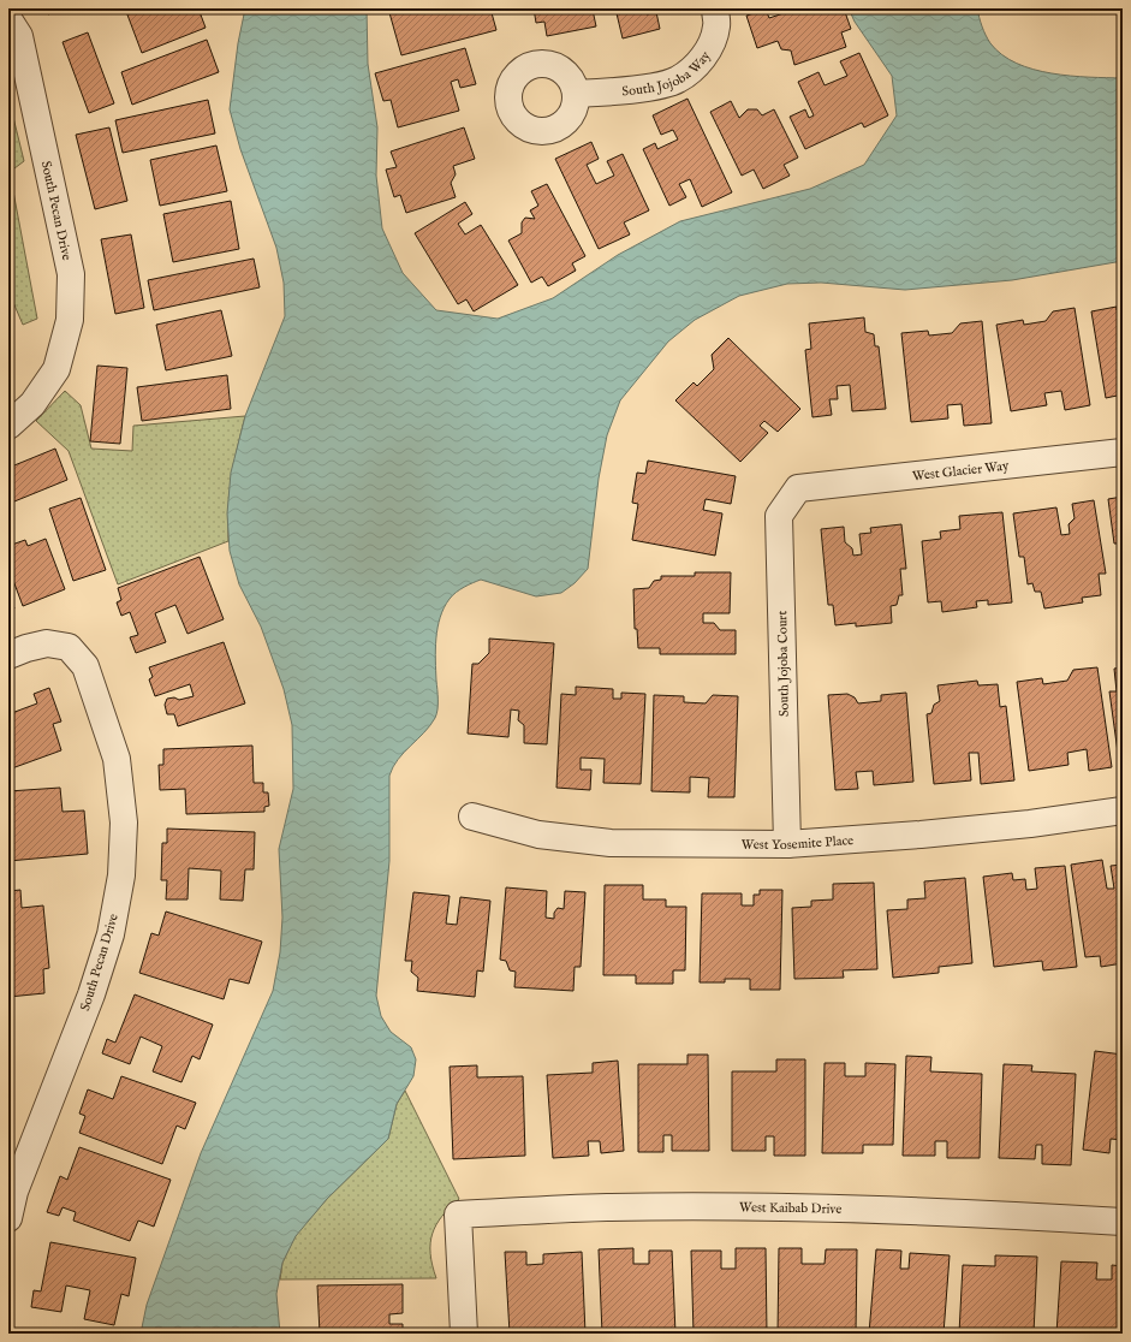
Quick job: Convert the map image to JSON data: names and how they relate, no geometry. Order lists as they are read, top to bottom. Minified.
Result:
{"streets":{"street":["South Jojoba Way","South Pecan Drive","West Glacier Way","South Jojoba Court","West Yosemite Place","West Kaibab Drive"]},"crossings":[["West Glacier Way","South Jojoba Court"],["South Jojoba Court","West Yosemite Place"]]}
